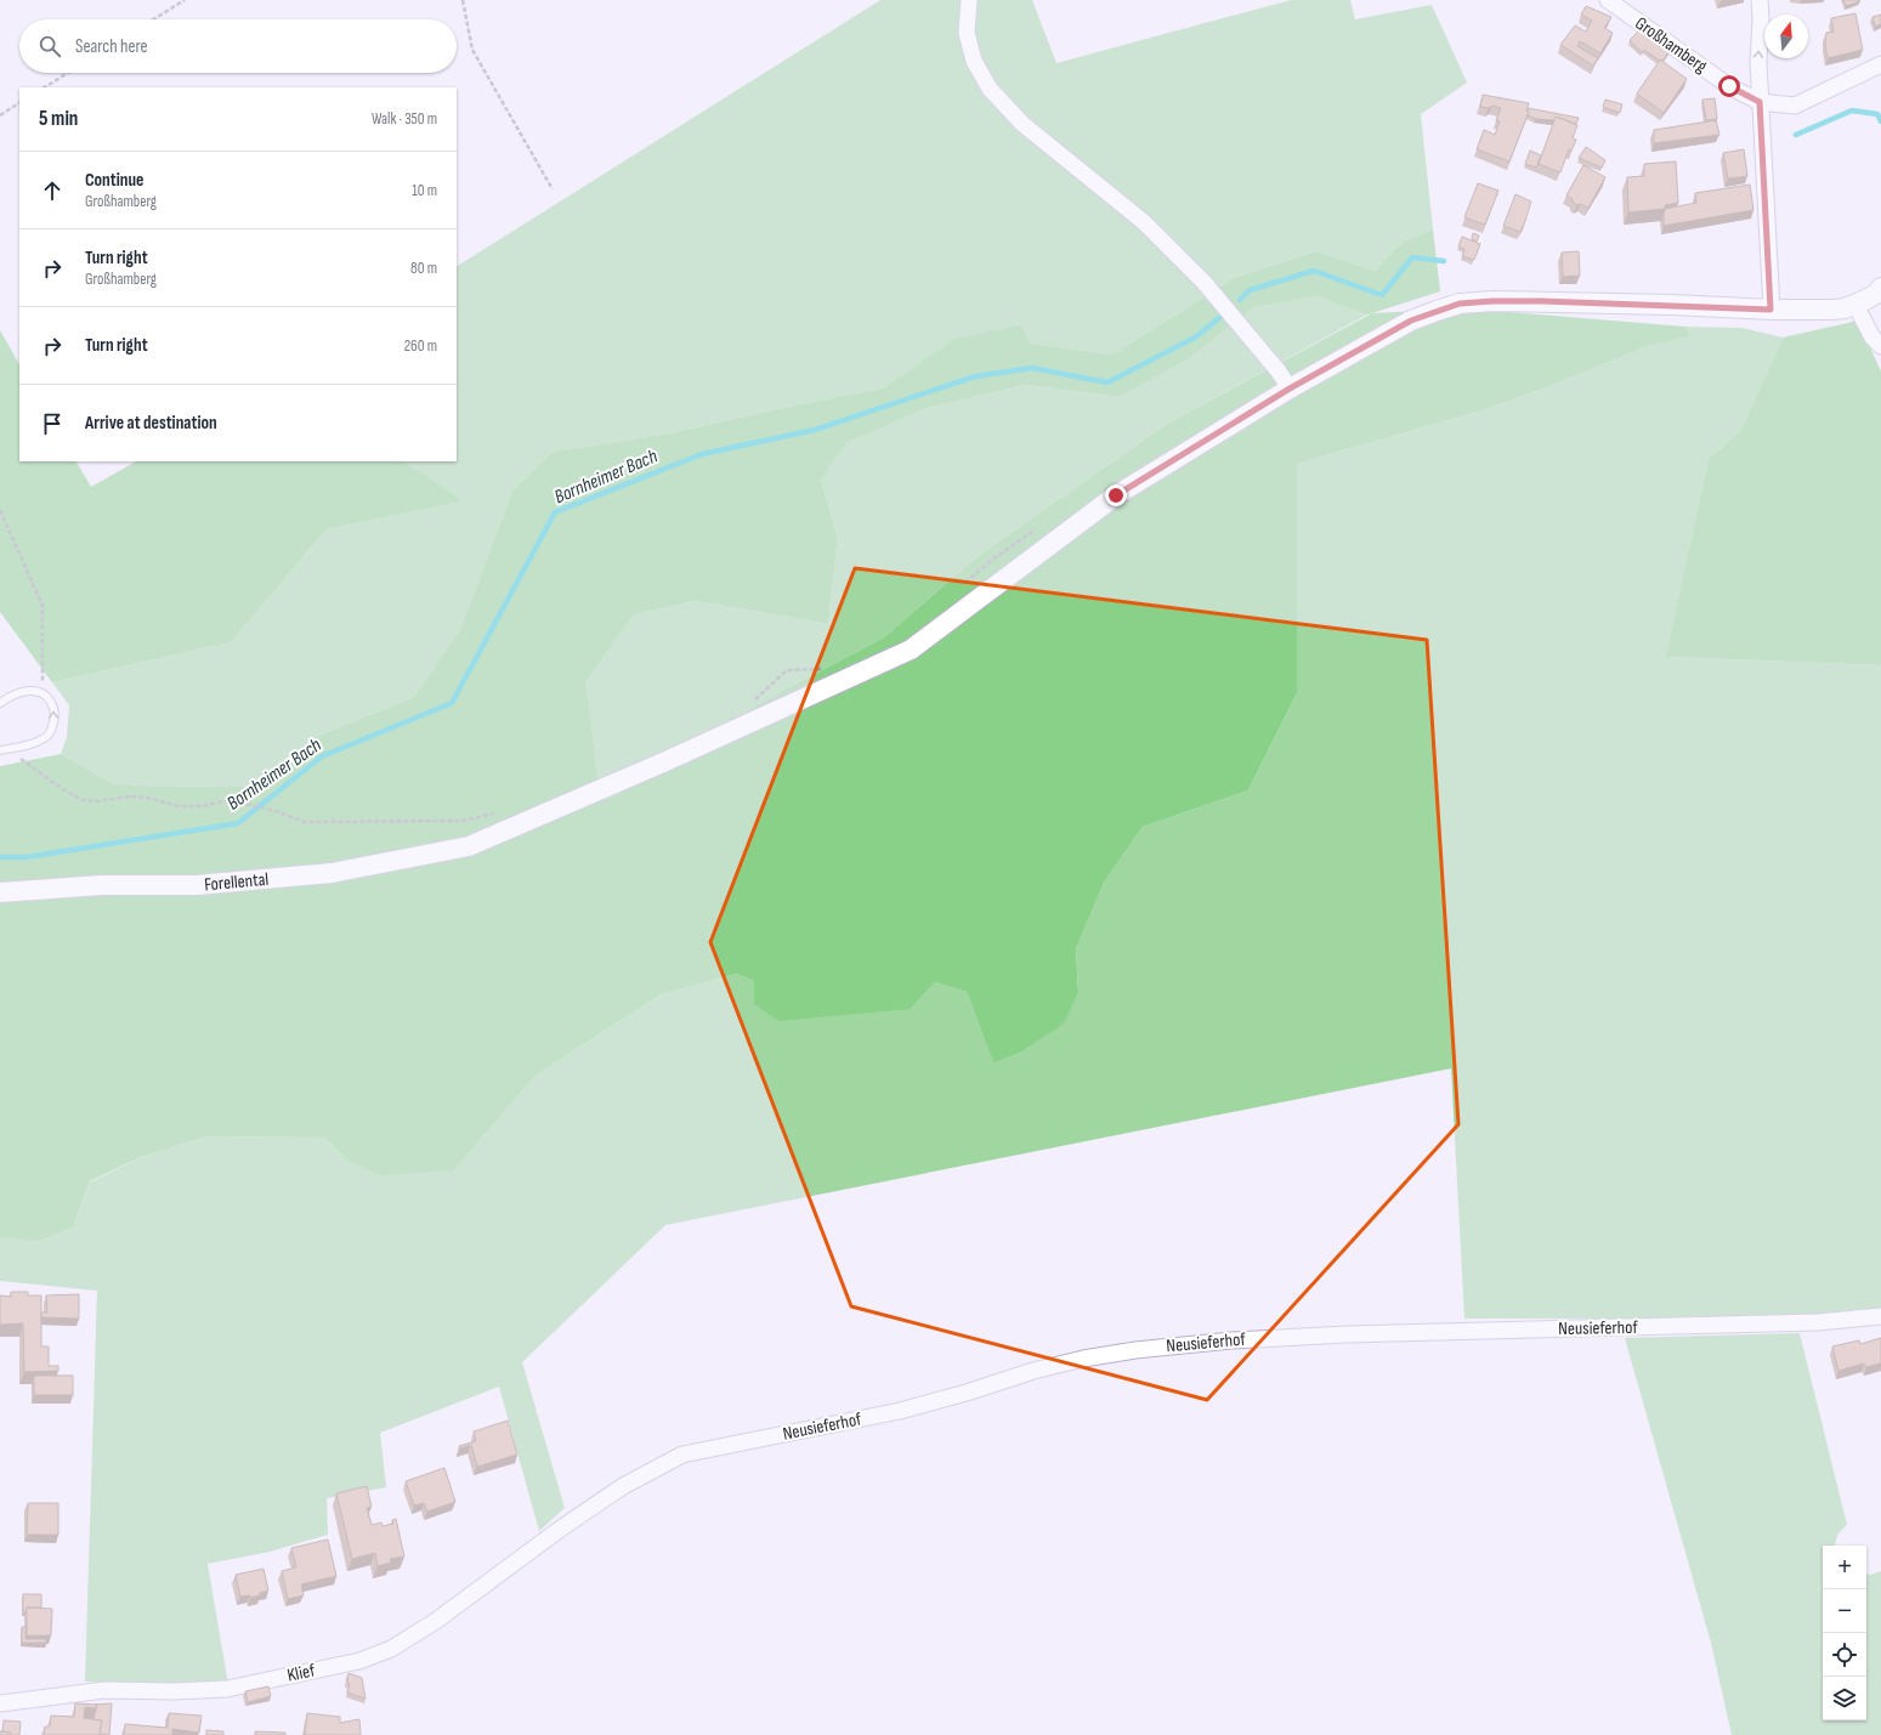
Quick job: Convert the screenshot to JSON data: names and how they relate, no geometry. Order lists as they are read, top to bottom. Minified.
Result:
{"streets":{"street":["Großhamberg","Forellental","Neusieferhof","Klief"]},"crossings":[["Neusieferhof","Klief"]],"water":["Bornheimer Bach"],"north":"top","page":{"search":"Search here","heading":["5 min","Walk · 350 m"],"list":[["Continue","Großhamberg","10 m"],["Turn right","Großhamberg","80 m"],["Turn right","260 m"],"Arrive at destination"],"map_buttons":["+","−"]}}
